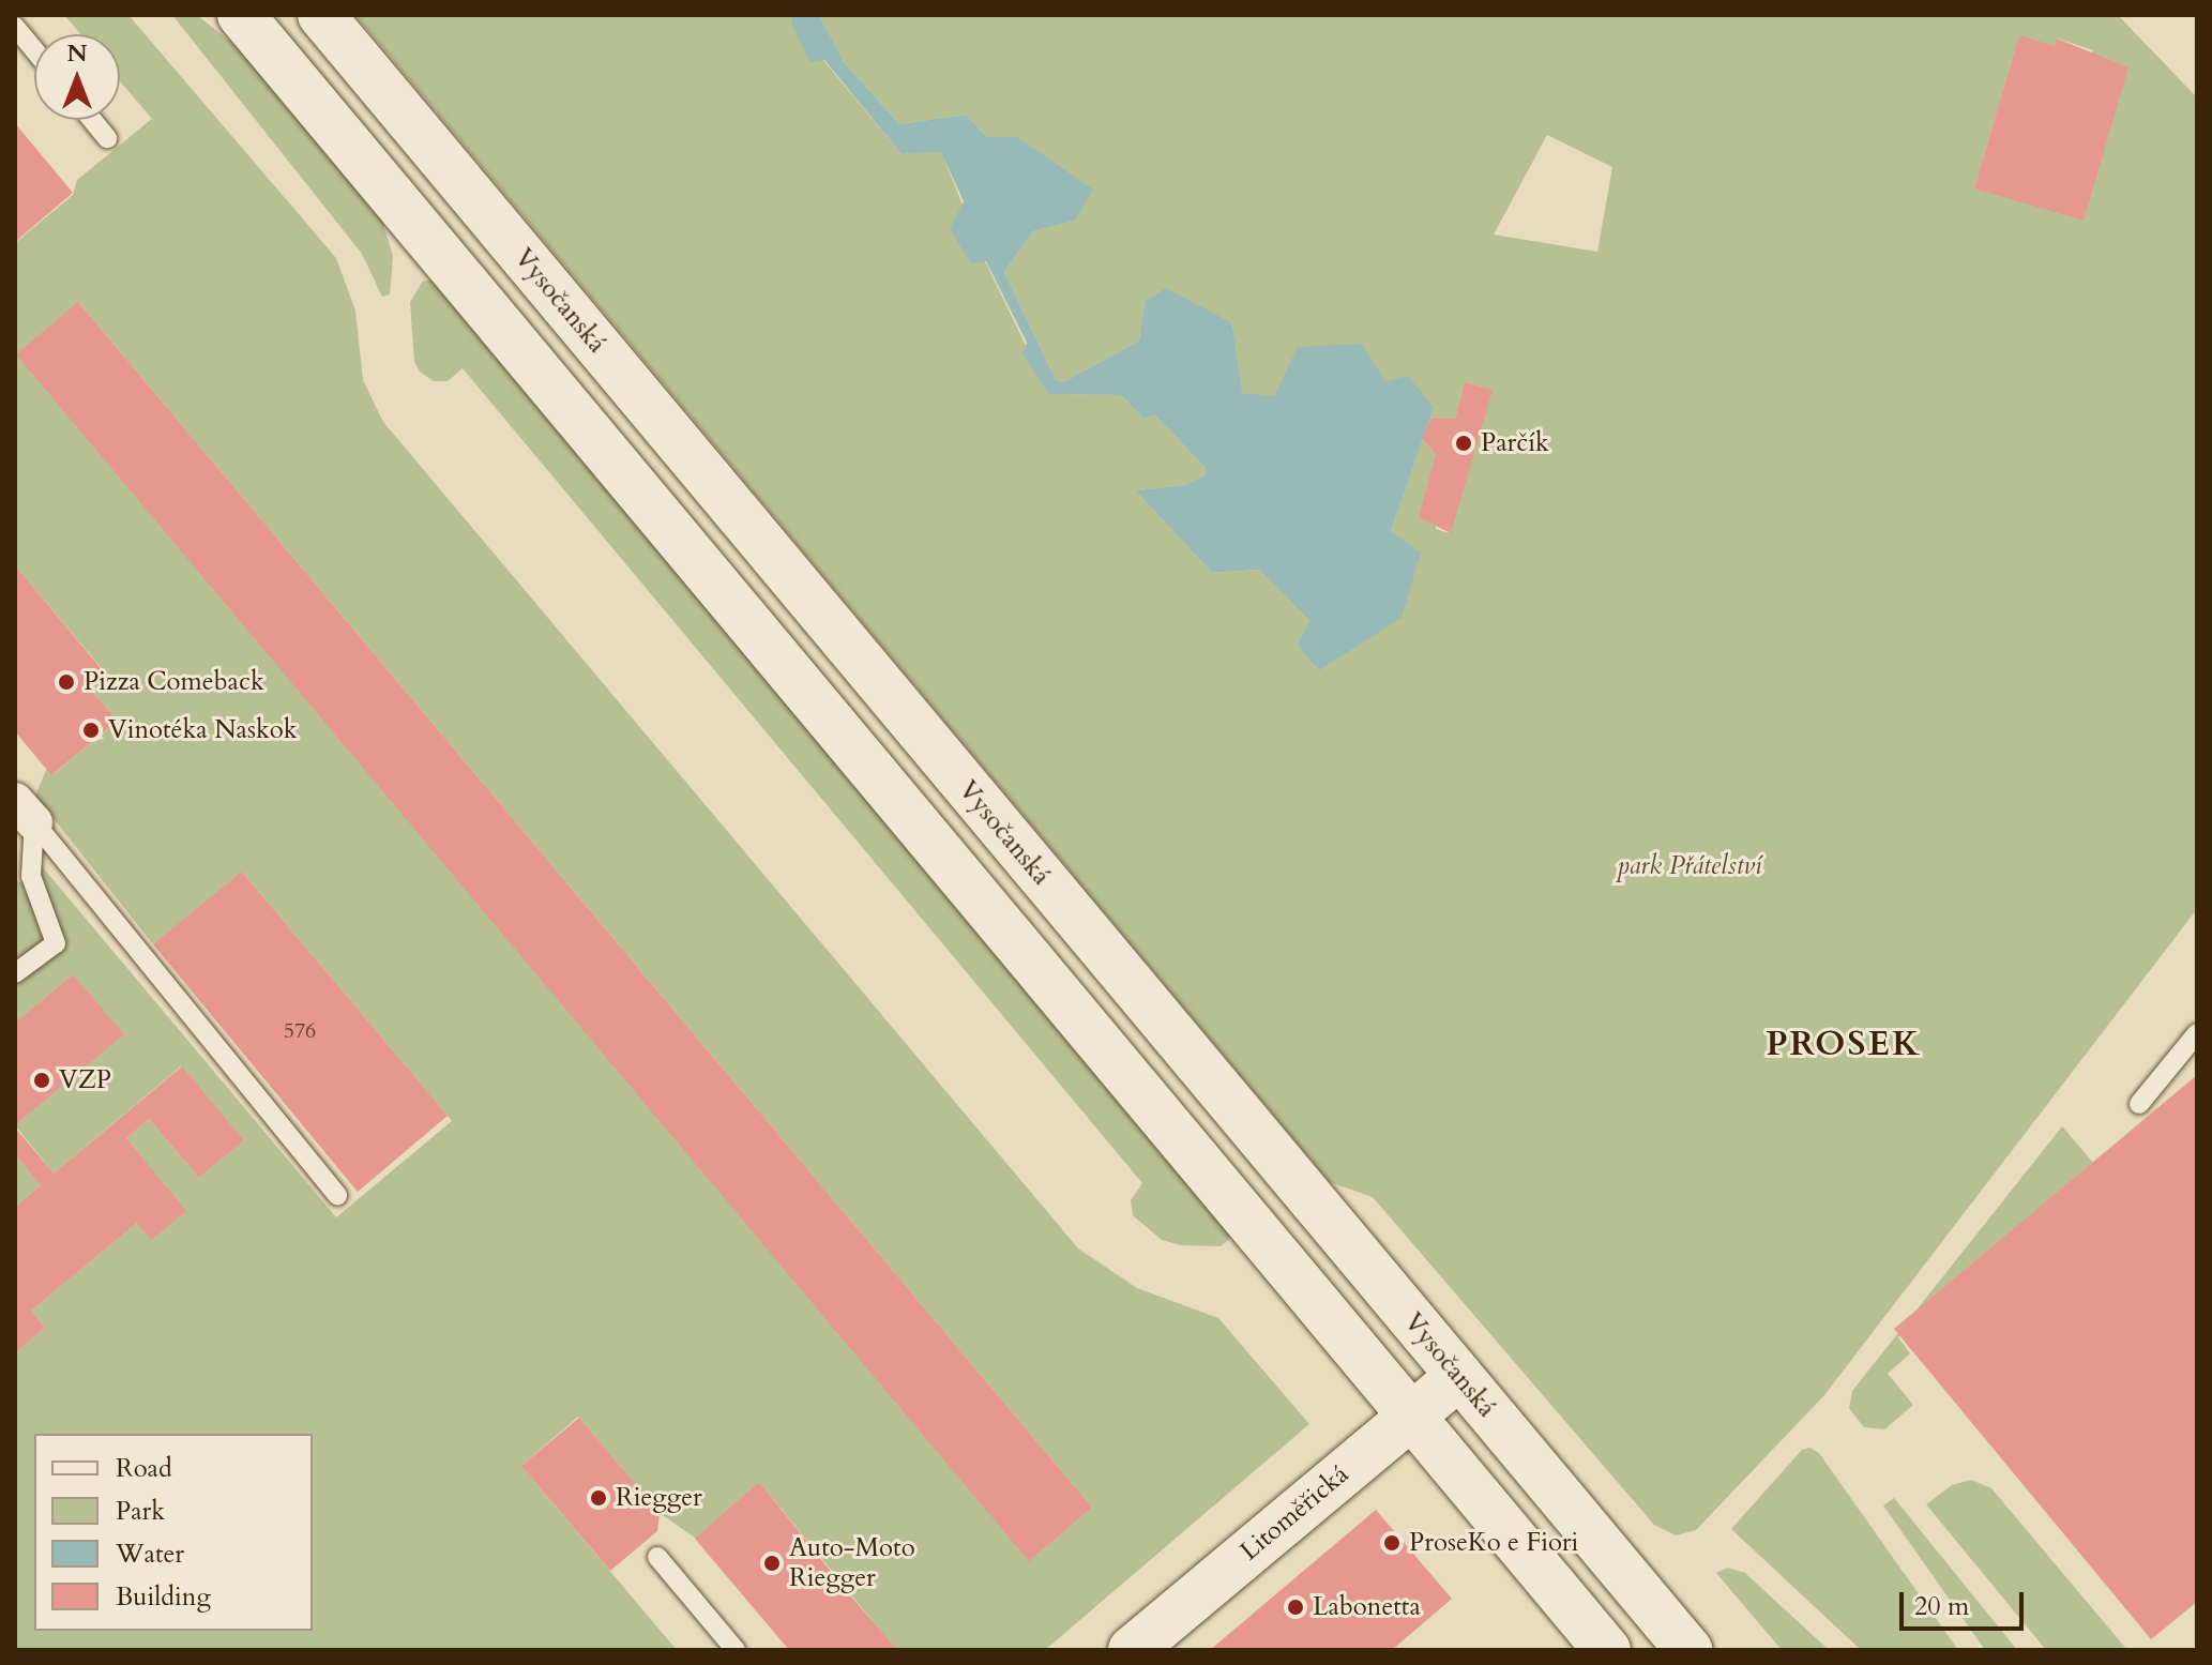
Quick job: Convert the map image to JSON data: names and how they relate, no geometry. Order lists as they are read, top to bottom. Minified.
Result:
{"streets":{"main road":["Vysočanská","Litoměřická"]},"crossings":[["Vysočanská","Litoměřická"]],"districts":["PROSEK"],"parks":["park Přátelství"],"places":["Parčík","Pizza Comeback","Vinotéka Naskok","VZP","Riegger","ProseKo e Fiori","Auto-Moto Riegger","Labonetta"],"house_numbers":["576"],"legend":["Road","Park","Water","Building"],"scale_bar":"20 m","north":"top"}
